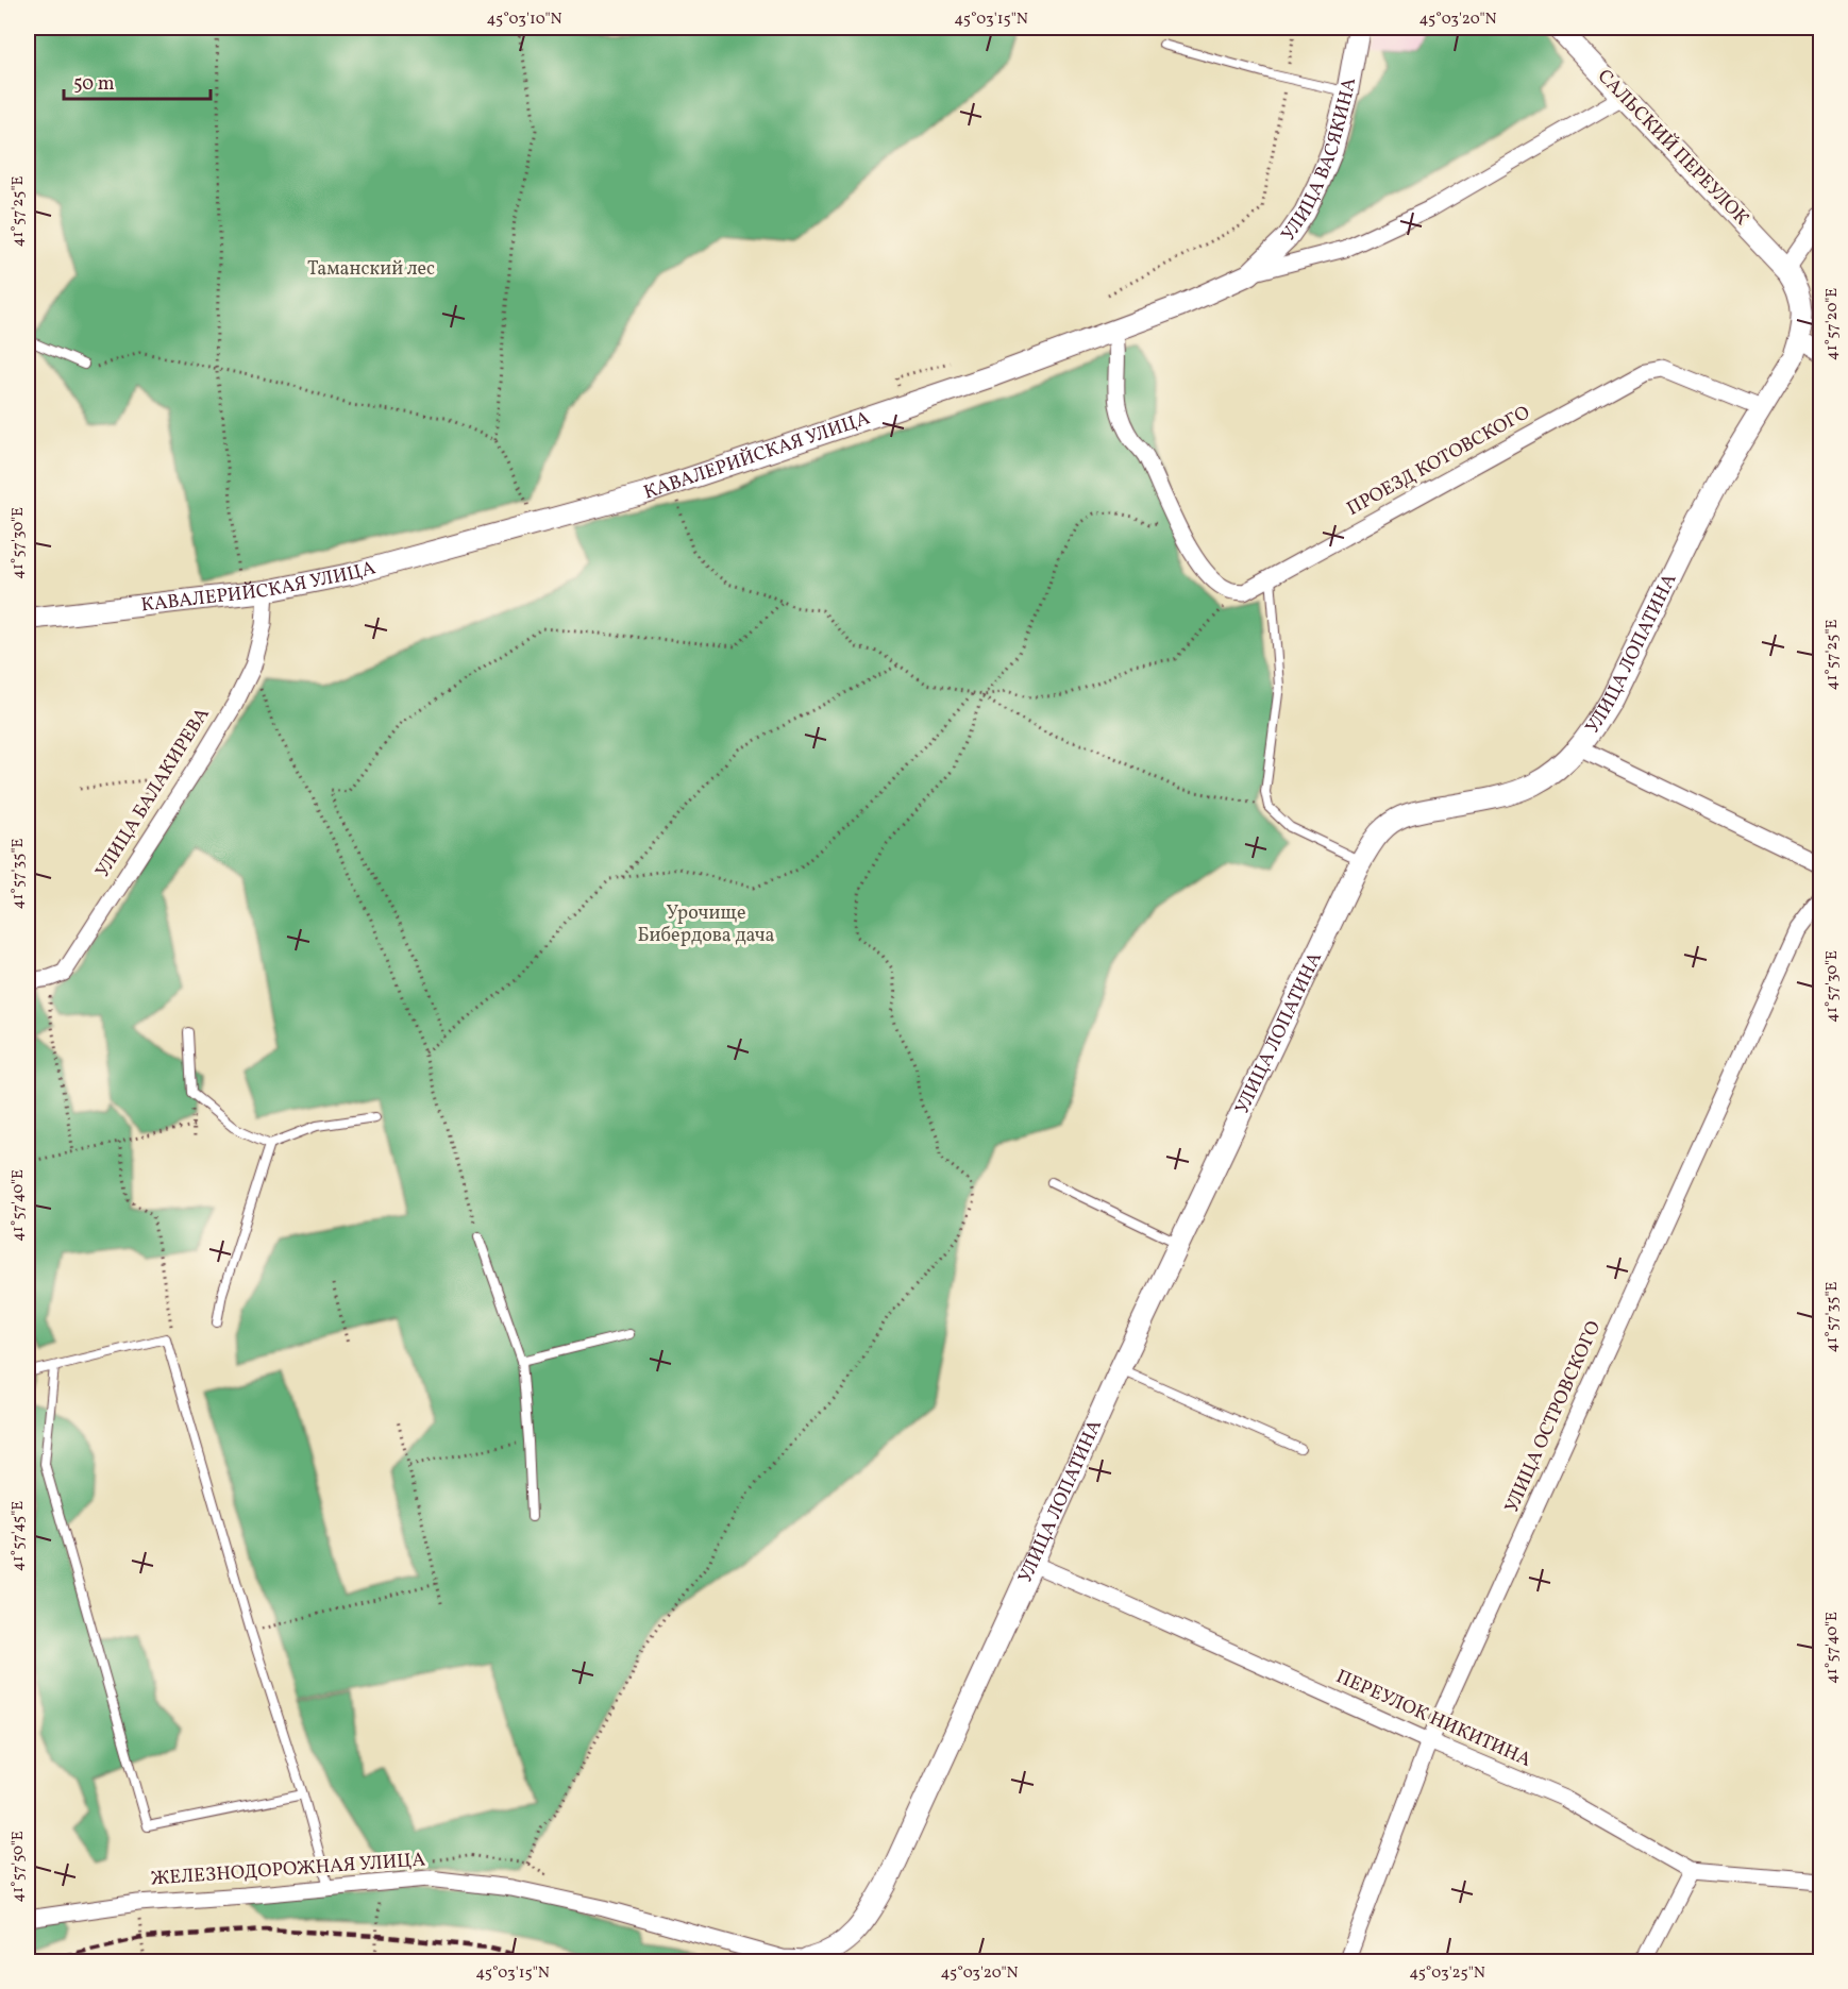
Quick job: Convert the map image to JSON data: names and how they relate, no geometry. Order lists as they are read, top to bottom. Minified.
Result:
{"streets":{"street":["САЛЬСКИЙ ПЕРЕУЛОК","УЛИЦА ВАСЯКИНА","КАВАЛЕРИЙСКАЯ УЛИЦА","ПРОЕЗД КОТОВСКОГО","УЛИЦА ЛОПАТИНА","УЛИЦА БАЛАКИРЕВА","УЛИЦА ОСТРОВСКОГО","ПЕРЕУЛОК НИКИТИНА","ЖЕЛЕЗНОДОРОЖНАЯ УЛИЦА"]},"crossings":[["САЛЬСКИЙ ПЕРЕУЛОК","КАВАЛЕРИЙСКАЯ УЛИЦА"],["САЛЬСКИЙ ПЕРЕУЛОК","УЛИЦА ЛОПАТИНА"],["УЛИЦА ВАСЯКИНА","КАВАЛЕРИЙСКАЯ УЛИЦА"],["КАВАЛЕРИЙСКАЯ УЛИЦА","УЛИЦА БАЛАКИРЕВА"],["ПРОЕЗД КОТОВСКОГО","УЛИЦА ЛОПАТИНА"],["УЛИЦА ЛОПАТИНА","ПЕРЕУЛОК НИКИТИНА"],["УЛИЦА ЛОПАТИНА","ЖЕЛЕЗНОДОРОЖНАЯ УЛИЦА"],["УЛИЦА ОСТРОВСКОГО","ПЕРЕУЛОК НИКИТИНА"]],"parks":["Таманский лес","Урочище Бибердова дача"],"scale_bar":"50 m","coordinates":["45°03'10\"N","45°03'15\"N","45°03'20\"N","41°57'25\"E","41°57'20\"E","41°57'30\"E","41°57'35\"E","41°57'40\"E","41°57'45\"E","41°57'50\"E","45°03'25\"N"]}
